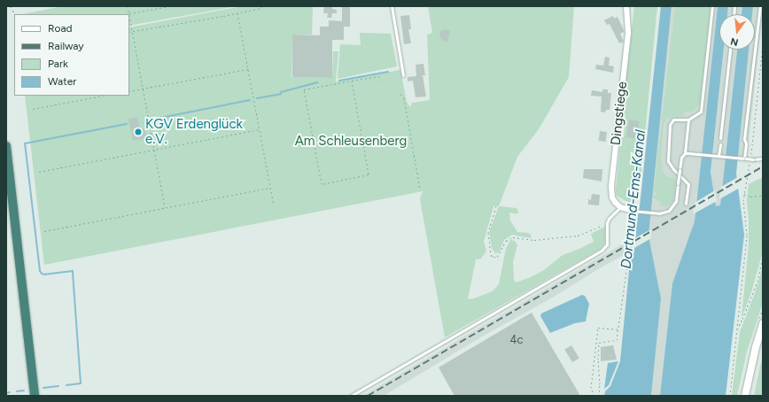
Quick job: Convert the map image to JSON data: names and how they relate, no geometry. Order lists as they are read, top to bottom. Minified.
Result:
{"streets":{"street":["Dingstiege"]},"water":["Dortmund-Ems-Kanal"],"parks":["Am Schleusenberg"],"places":["KGV Erdenglück e.V."],"house_numbers":["4c"],"legend":["Road","Railway","Park","Water"],"north":"bottom"}
